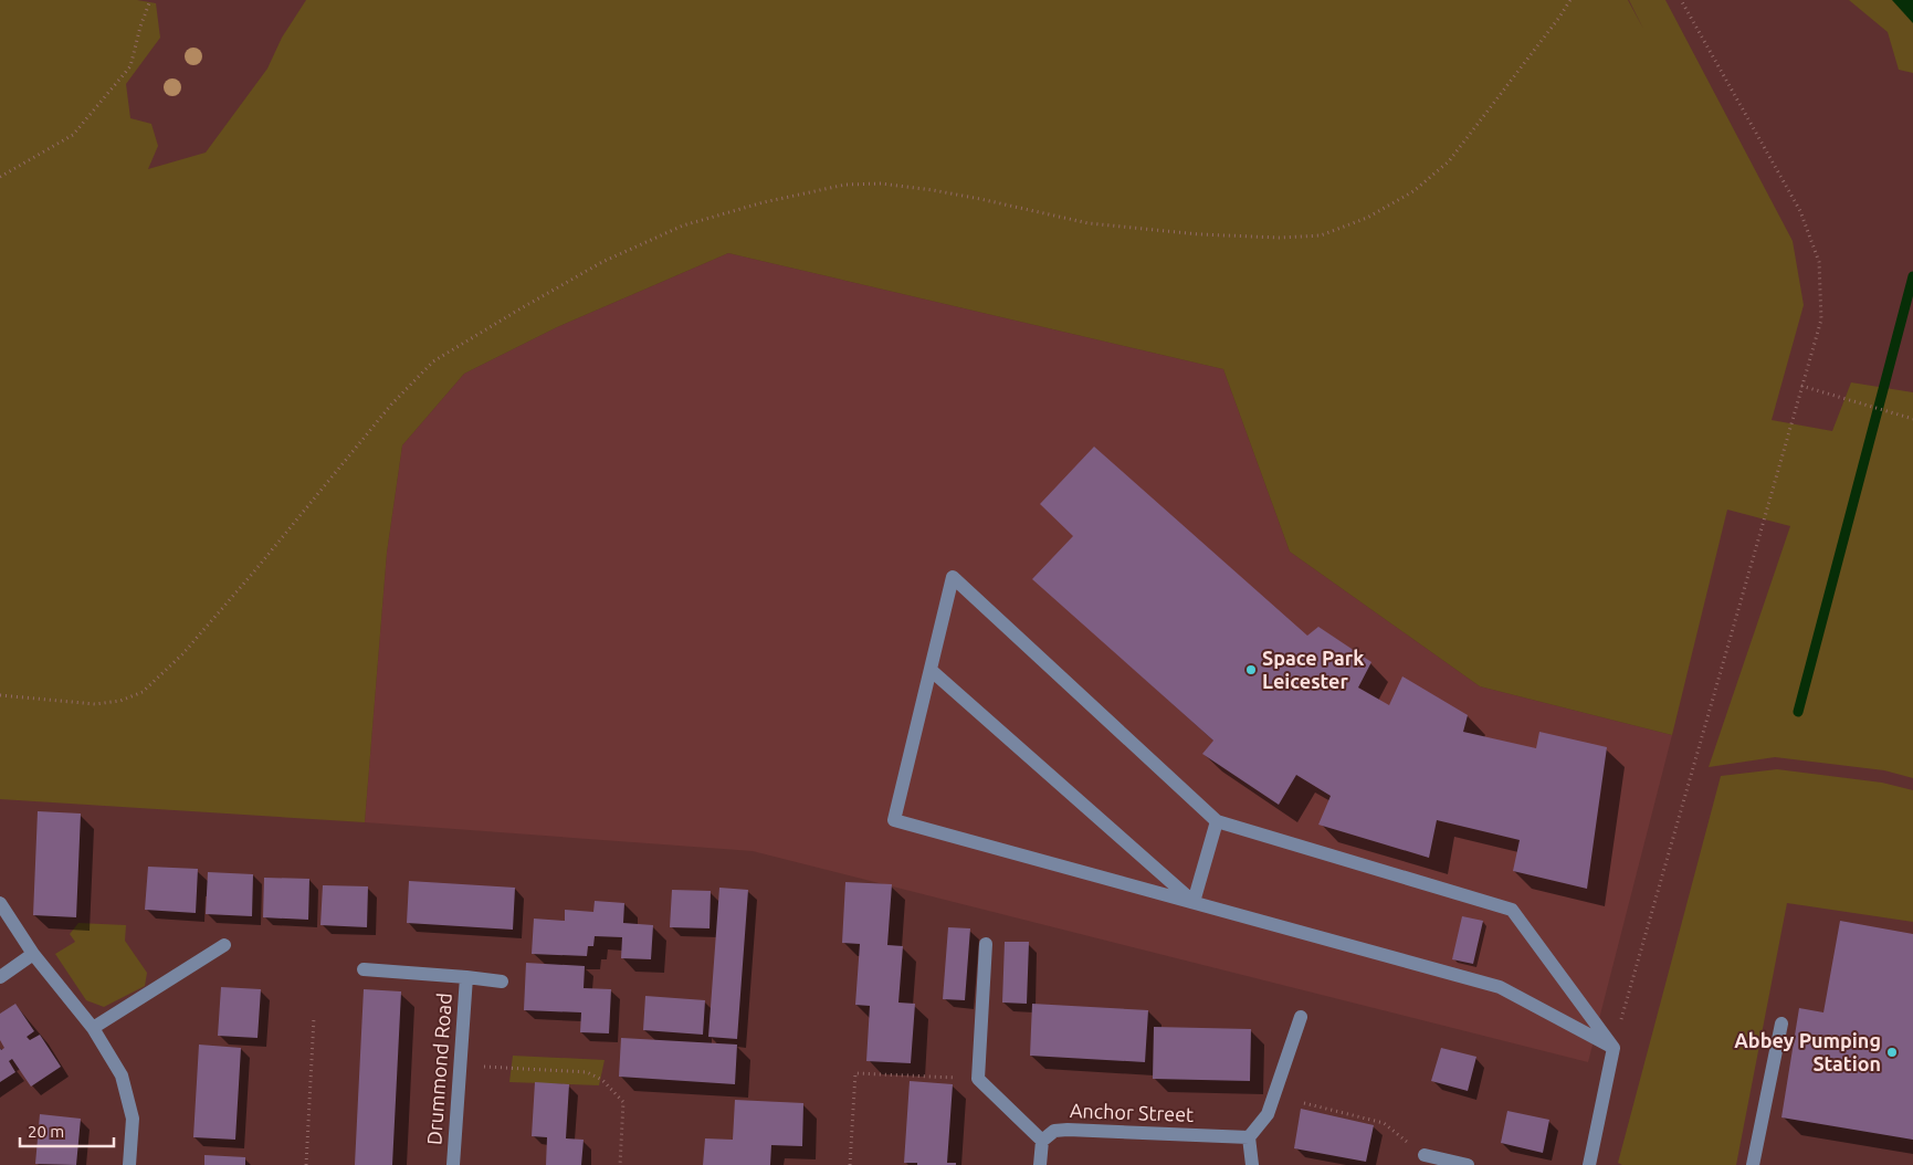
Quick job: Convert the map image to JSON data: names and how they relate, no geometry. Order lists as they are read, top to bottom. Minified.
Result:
{"streets":{"street":["Drummond Road","Anchor Street"]},"places":["Space Park Leicester","Abbey Pumping Station"],"scale_bar":"20 m"}
